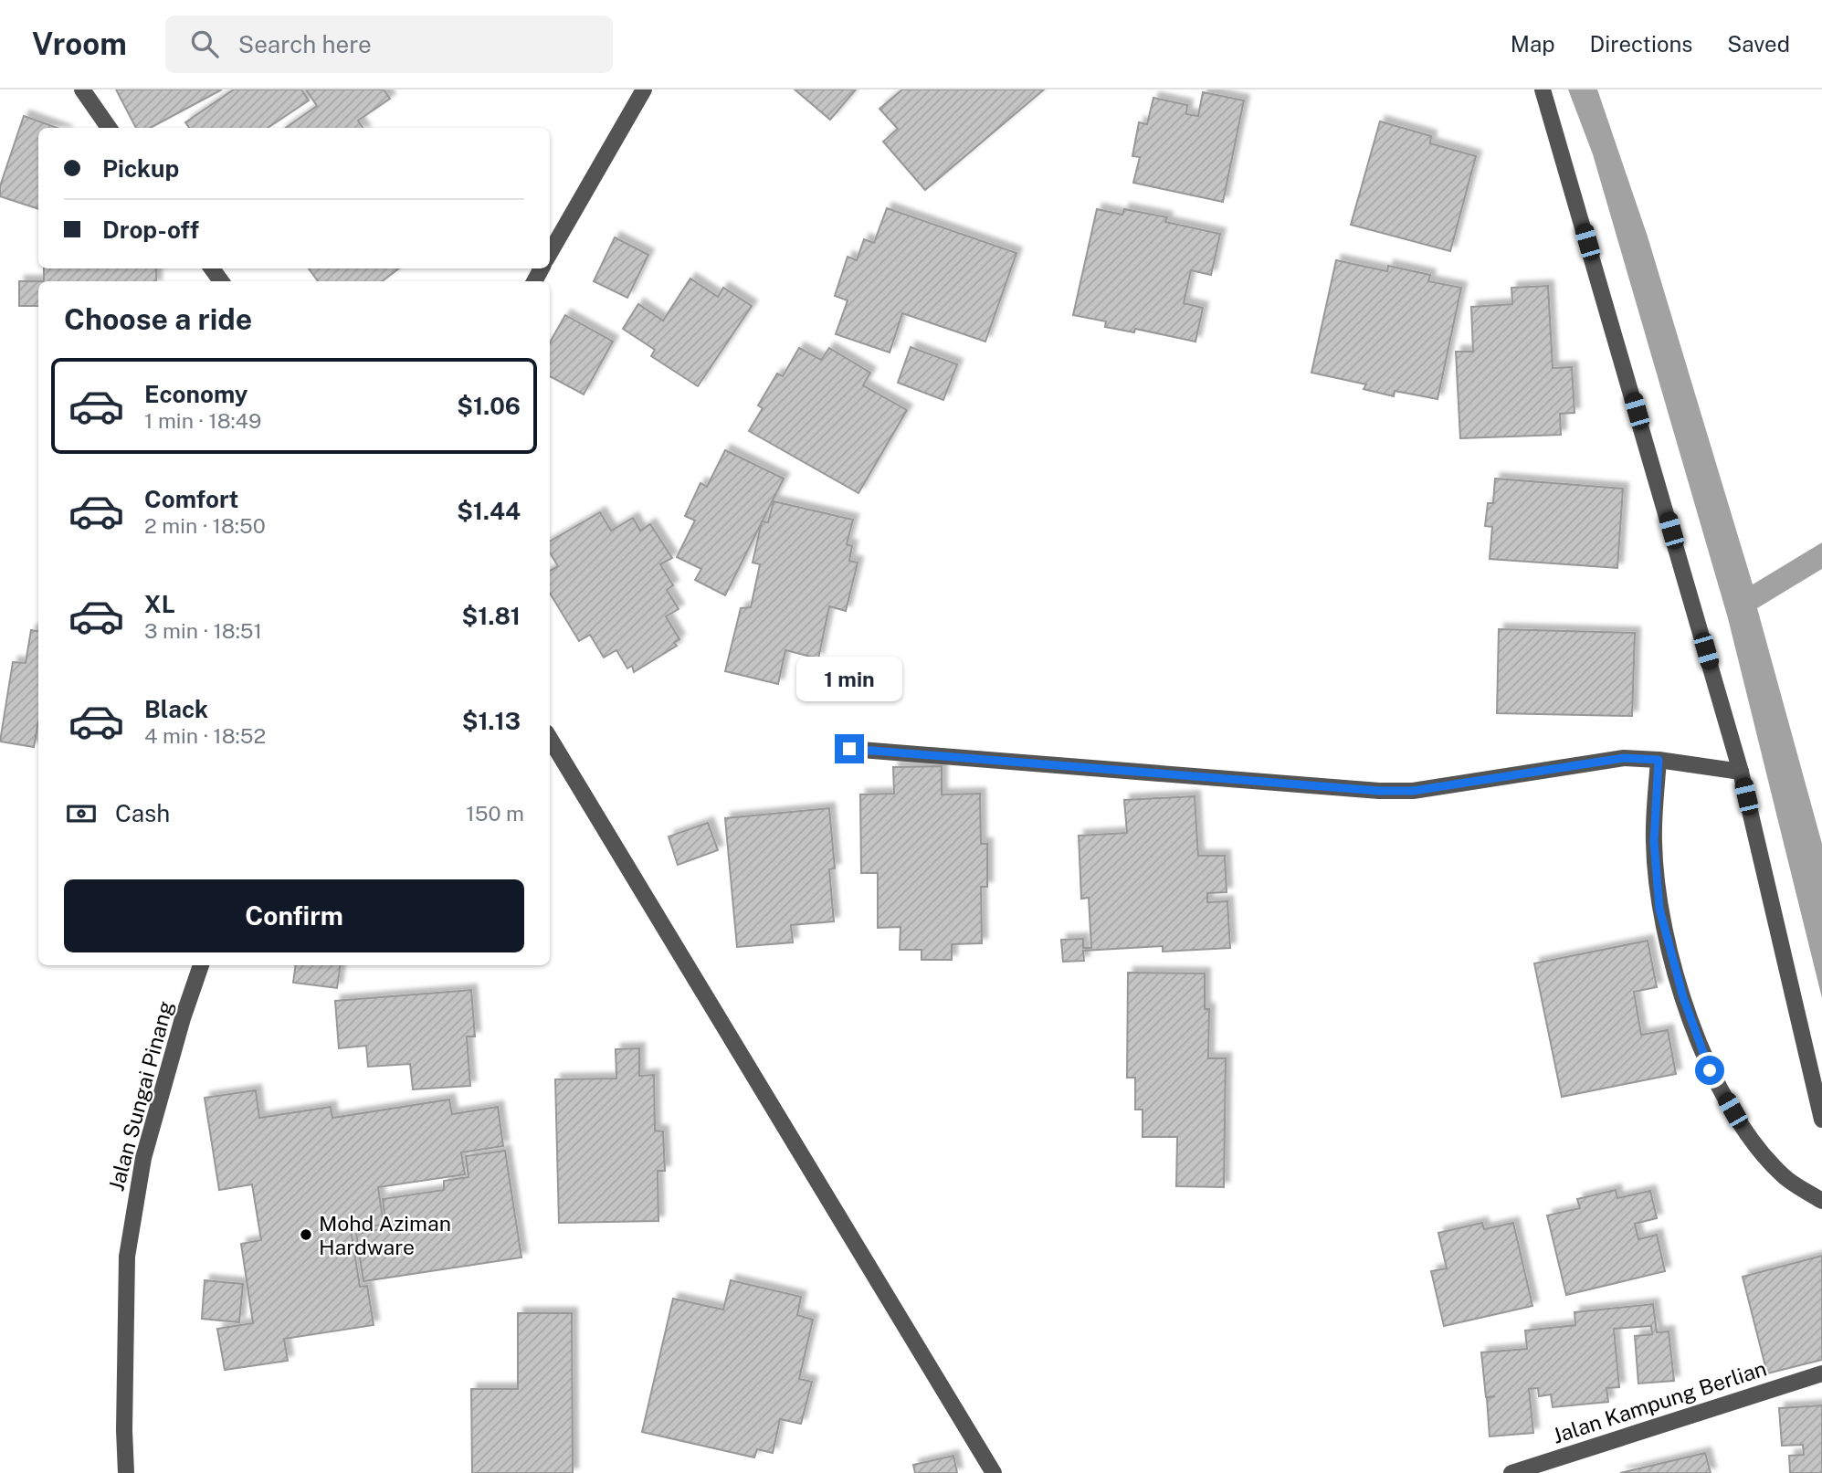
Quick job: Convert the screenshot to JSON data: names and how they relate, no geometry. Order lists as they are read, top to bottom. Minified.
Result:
{"streets":{"street":["Jalan Sungai Pinang","Jalan Kampung Berlian"]},"places":["Mohd Aziman Hardware"],"page":{"header":"Vroom","search":"Search here","nav":["Map","Directions","Saved"],"banner":["Pickup","Drop-off"],"heading":"Choose a ride","list":[{"name":"Economy","note":"1 min · 18:49","value":"$1.06"},{"name":"Comfort","note":"2 min · 18:50","value":"$1.44"},{"name":"XL","note":"3 min · 18:51","value":"$1.81"},{"name":"Black","note":"4 min · 18:52","value":"$1.13"}],"bubble":"1 min","pay":["Cash","150 m"],"buttons":"Confirm"}}
